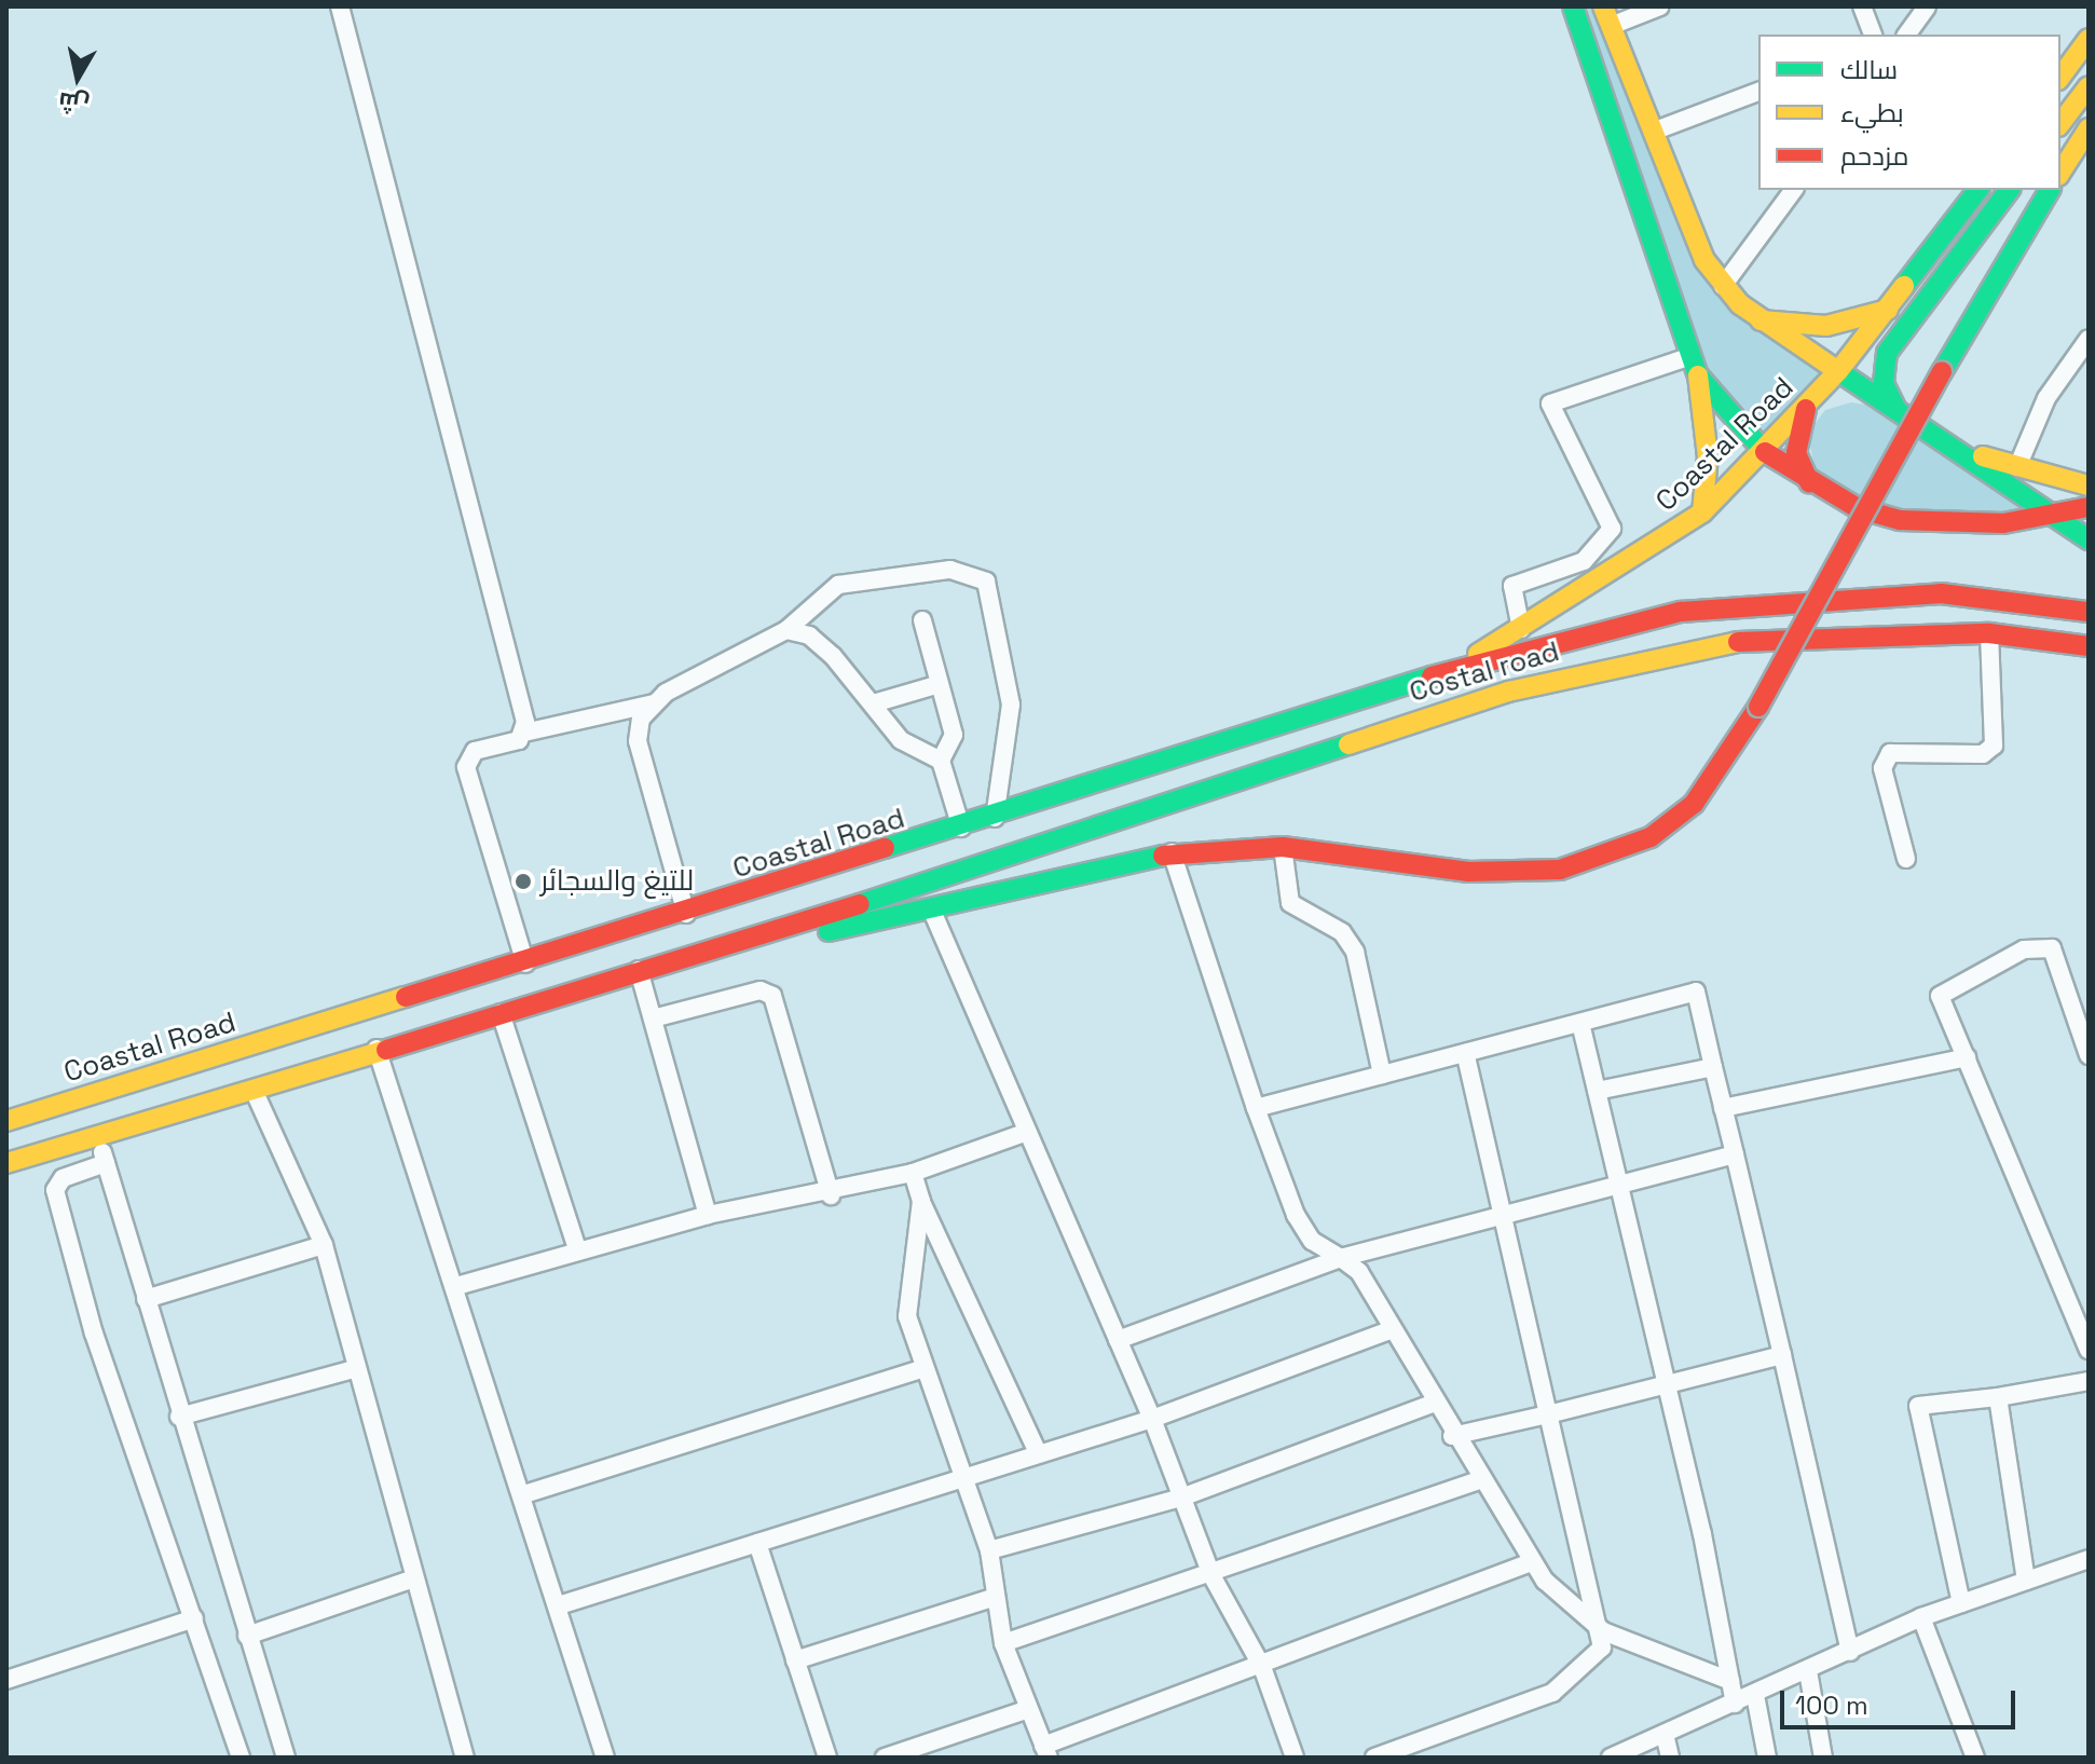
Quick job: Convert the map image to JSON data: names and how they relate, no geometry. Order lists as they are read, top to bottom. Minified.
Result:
{"streets":{"main road":["Coastal Road","Costal road"]},"places":["للتيغ والسجائر"],"legend":["سالك","بطيء","مزدحم"],"scale_bar":"100 m","north":"bottom"}
